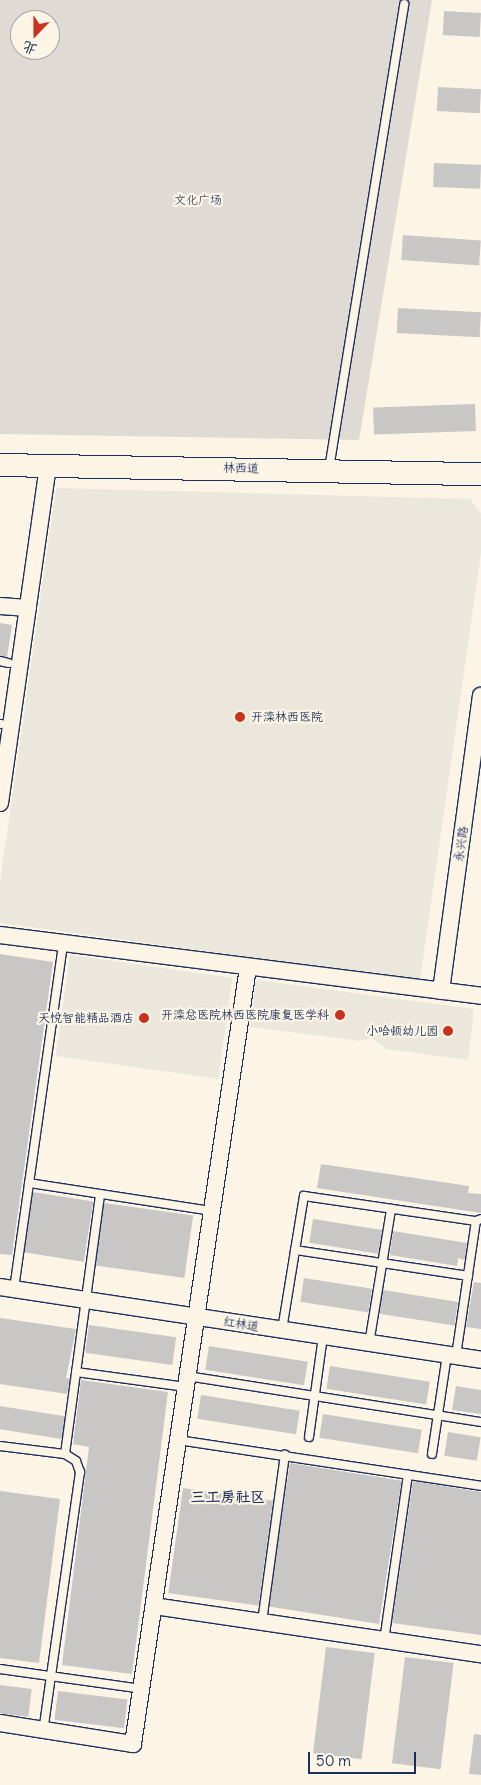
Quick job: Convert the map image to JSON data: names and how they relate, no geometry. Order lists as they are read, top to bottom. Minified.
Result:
{"streets":{"main road":["林西道"],"street":["永兴路","红林道"]},"districts":["三工房社区"],"parks":["文化广场"],"places":["开滦林西医院","开滦总医院林西医院康复医学科","天悦智能精品酒店","小哈顿幼儿园"],"scale_bar":"50 m","north":"bottom"}
